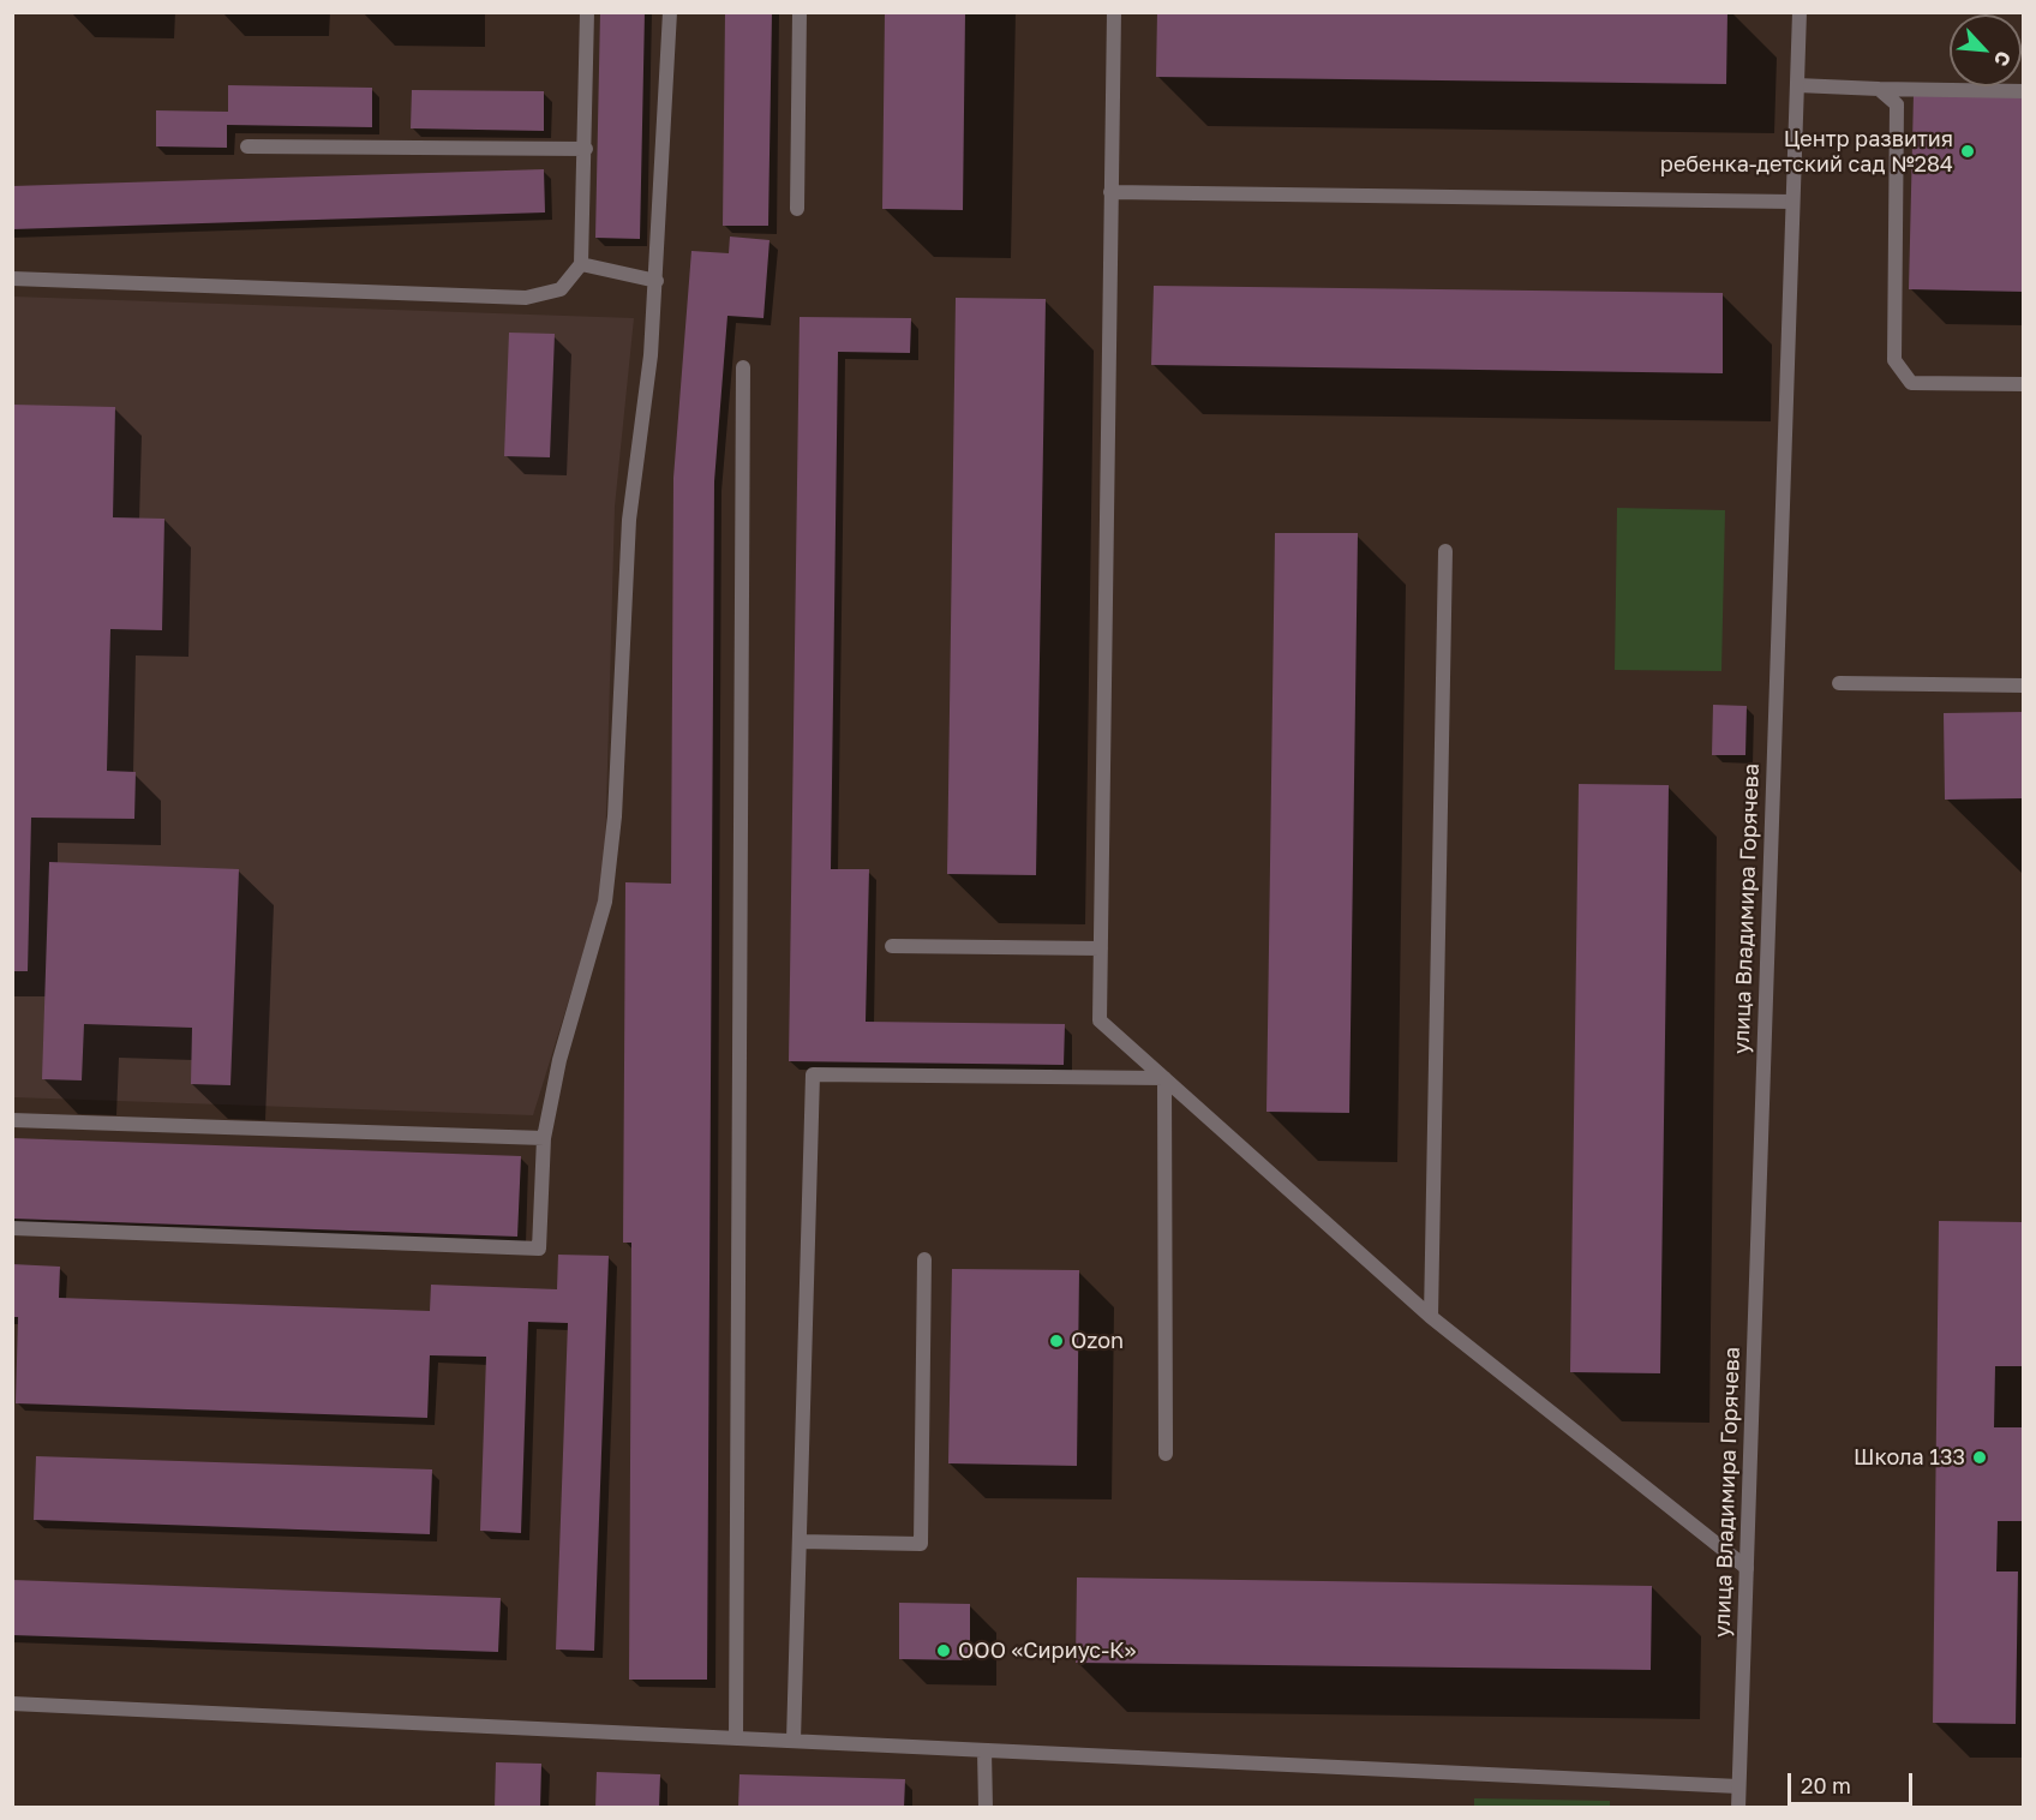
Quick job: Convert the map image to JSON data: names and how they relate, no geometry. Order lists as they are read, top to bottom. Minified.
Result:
{"streets":{"street":["улица Владимира Горячева"]},"places":["Центр развития ребенка-детский сад №284","Ozon","Школа 133","ООО «Сириус-К»"],"scale_bar":"20 m","north":"bottom right"}
